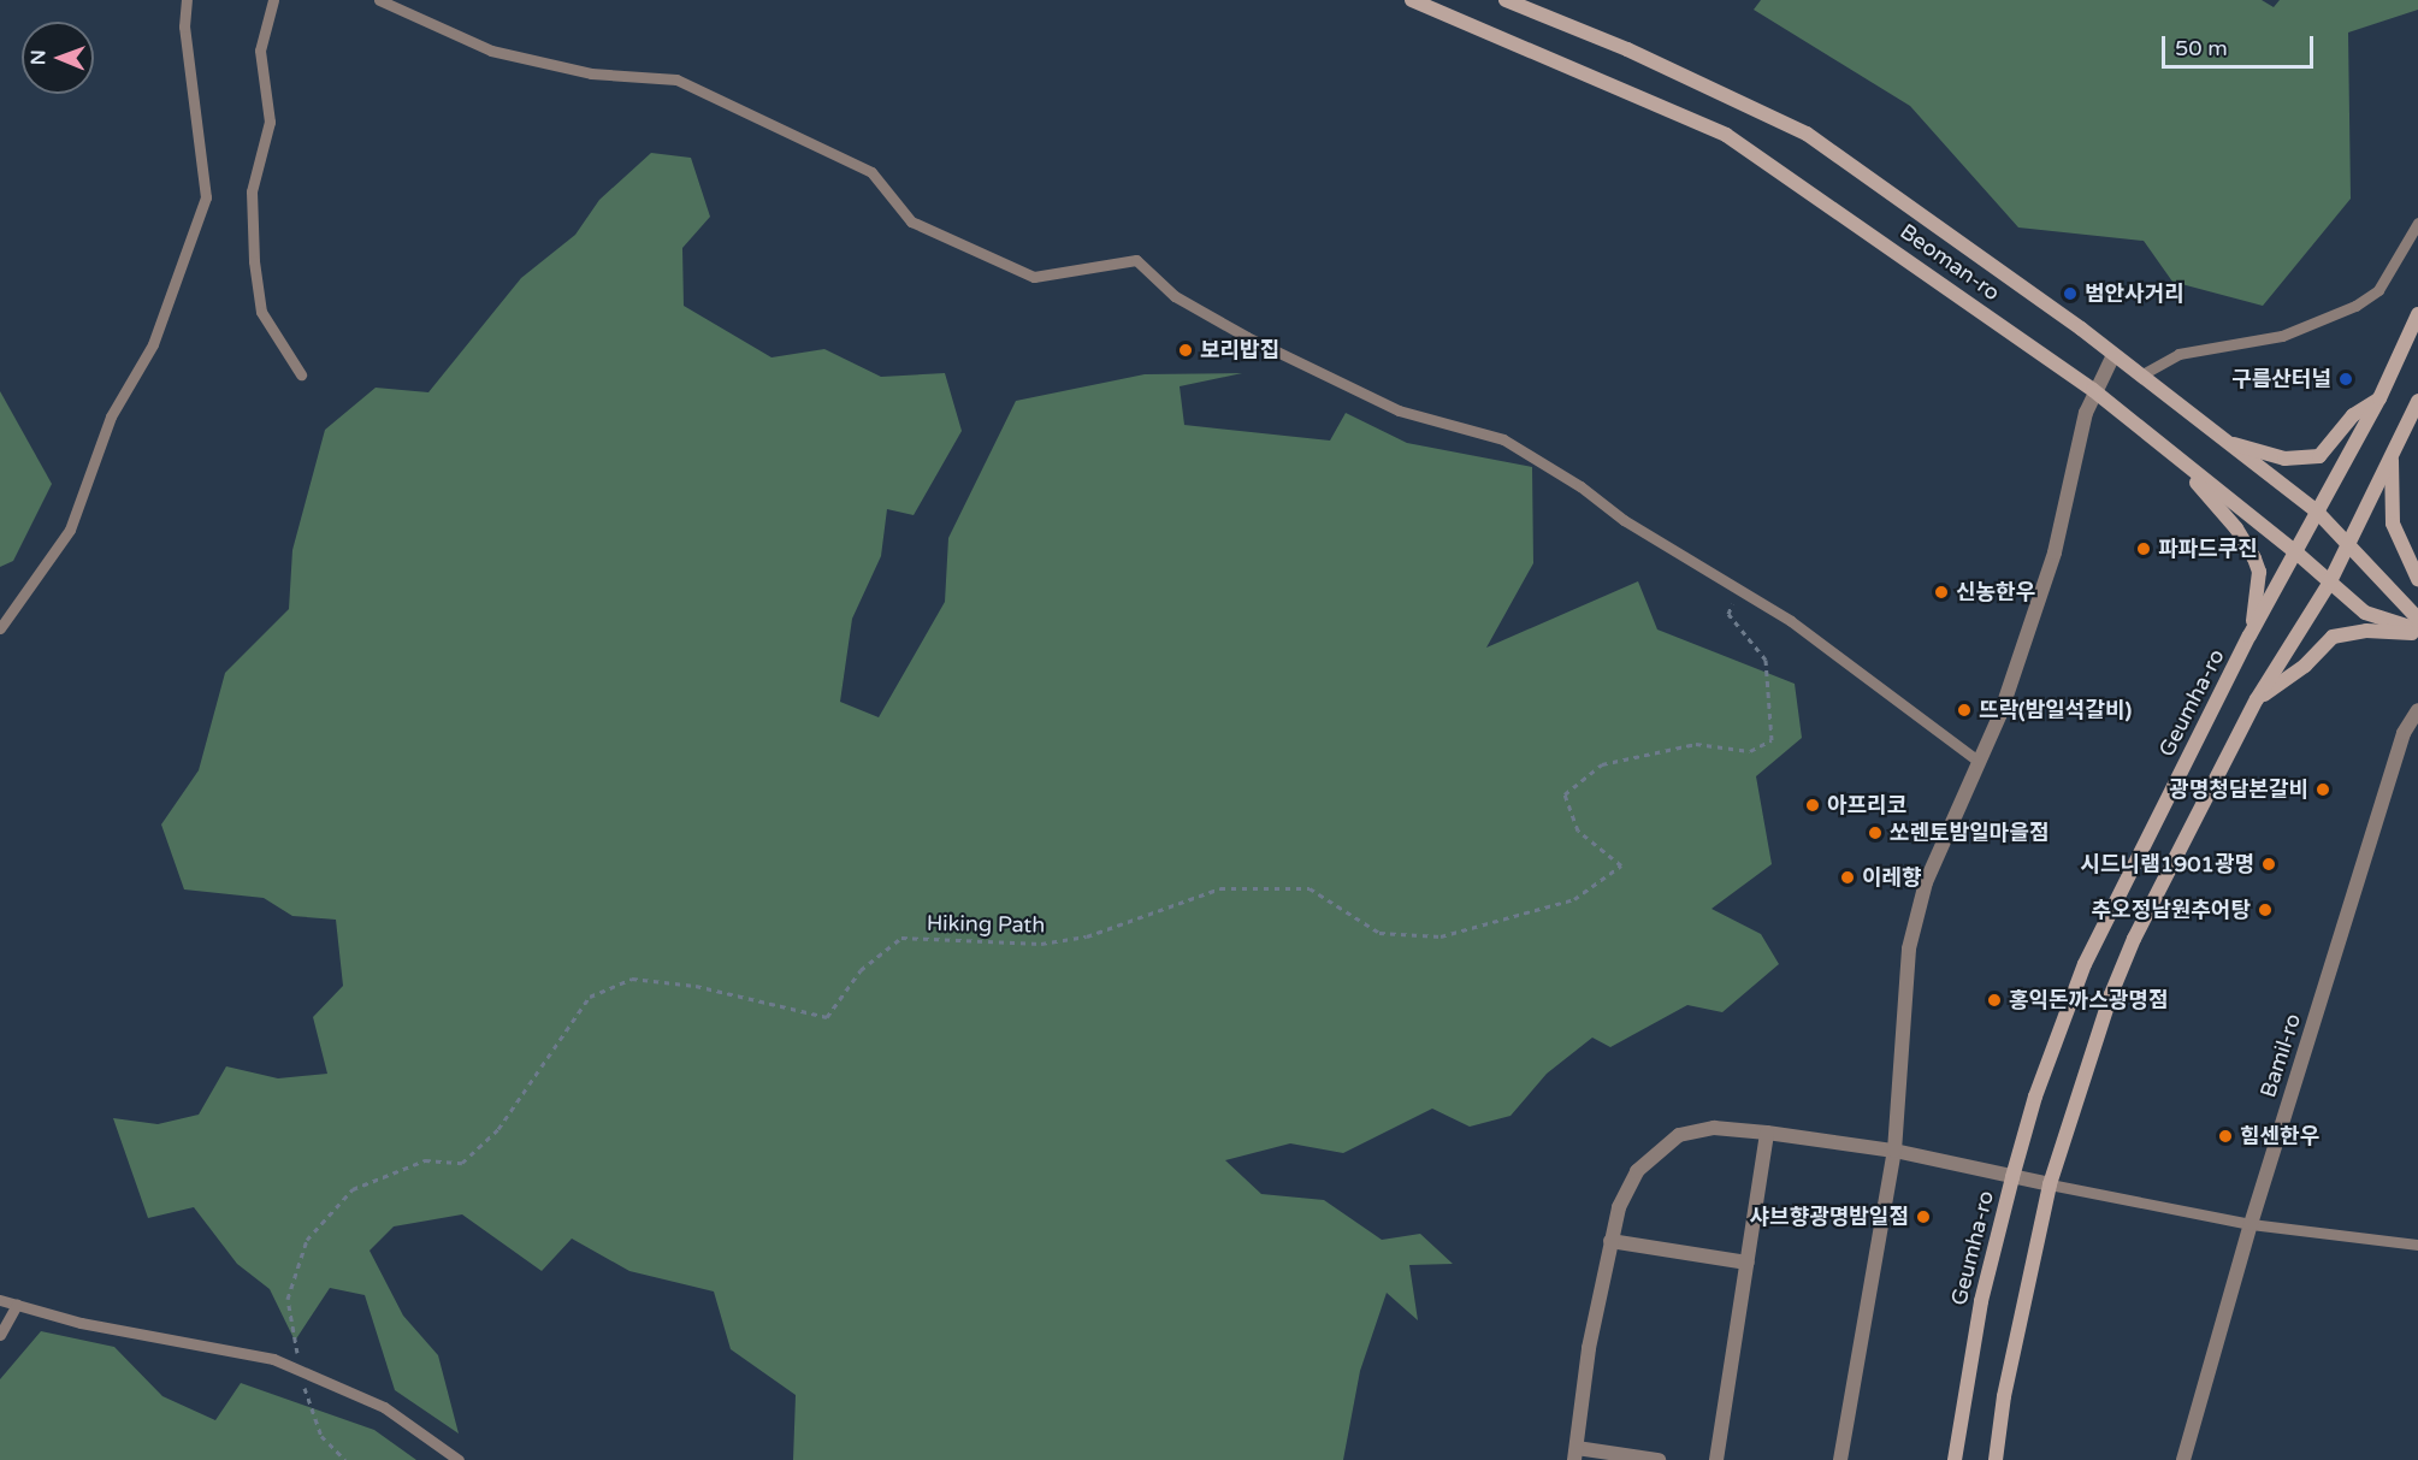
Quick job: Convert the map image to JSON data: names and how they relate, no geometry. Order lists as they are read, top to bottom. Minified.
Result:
{"streets":{"main road":["Beoman-ro","Geumha-ro"],"street":["Bamil-ro"],"path":["Hiking Path"]},"crossings":[["Beoman-ro","Geumha-ro"]],"places":["범안사거리","보리밥집","구름산터널","파파드쿠진","신농한우","뜨락(밤일석갈비)","광명청담본갈비","아프리코","쏘렌토밤일마을점","시드니램1901광명","이레향","추오정남원추어탕","홍익돈까스광명점","힘센한우","샤브향광명밤일점"],"scale_bar":"50 m","north":"left"}
